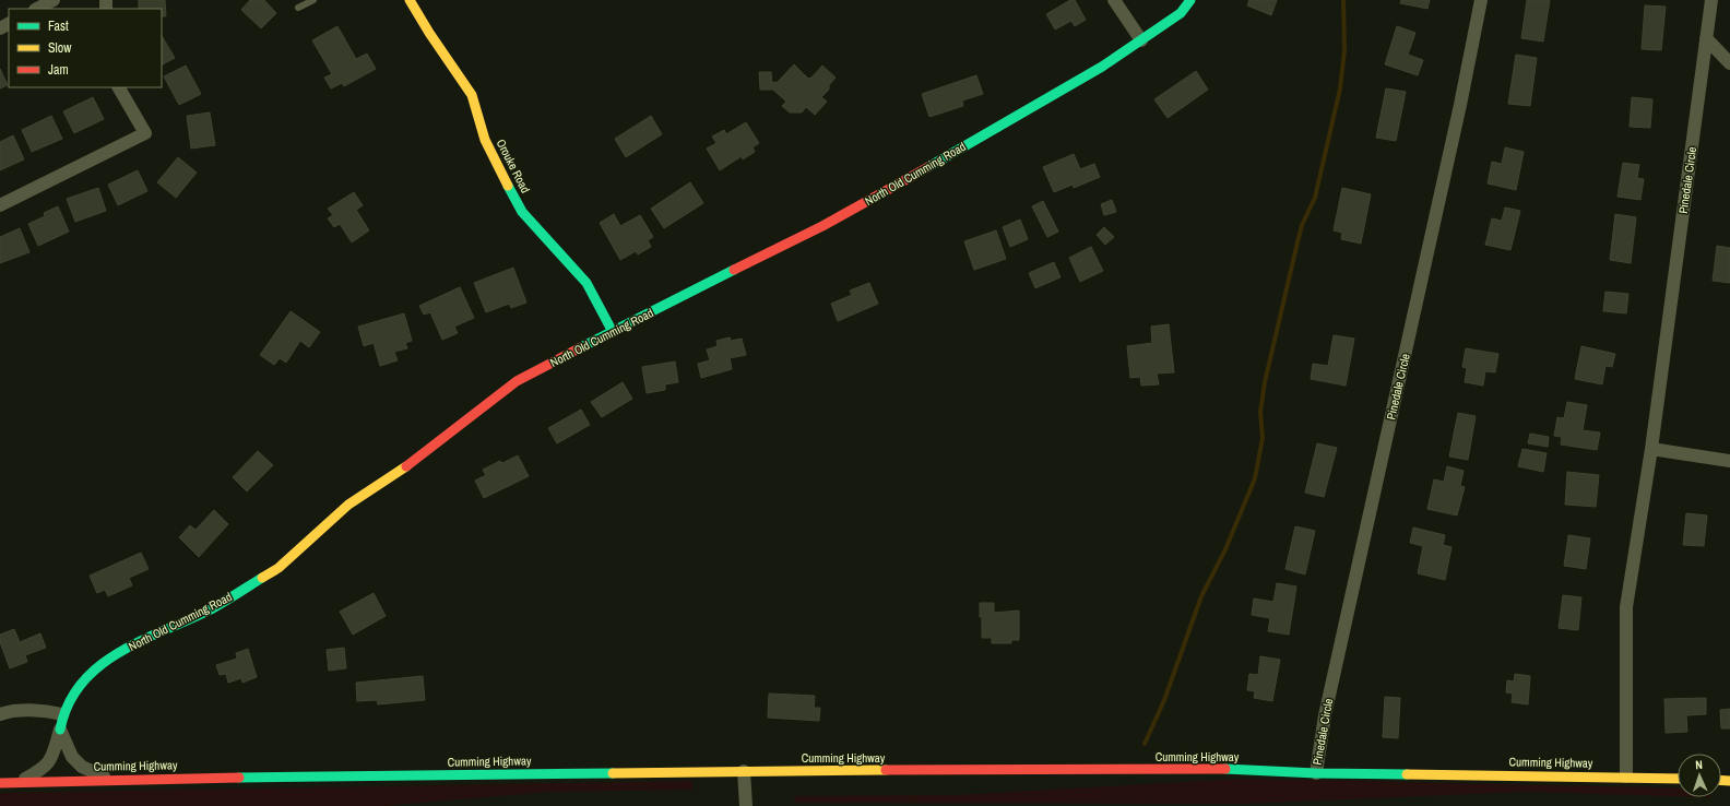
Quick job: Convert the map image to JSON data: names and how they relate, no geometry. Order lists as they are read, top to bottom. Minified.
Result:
{"streets":{"main road":["Orouke Road","North Old Cumming Road","Cumming Highway"],"street":["Pinedale Circle"]},"crossings":[["Orouke Road","North Old Cumming Road"],["North Old Cumming Road","Cumming Highway"],["Pinedale Circle","Cumming Highway"]],"legend":["Fast","Slow","Jam"],"north":"top"}
